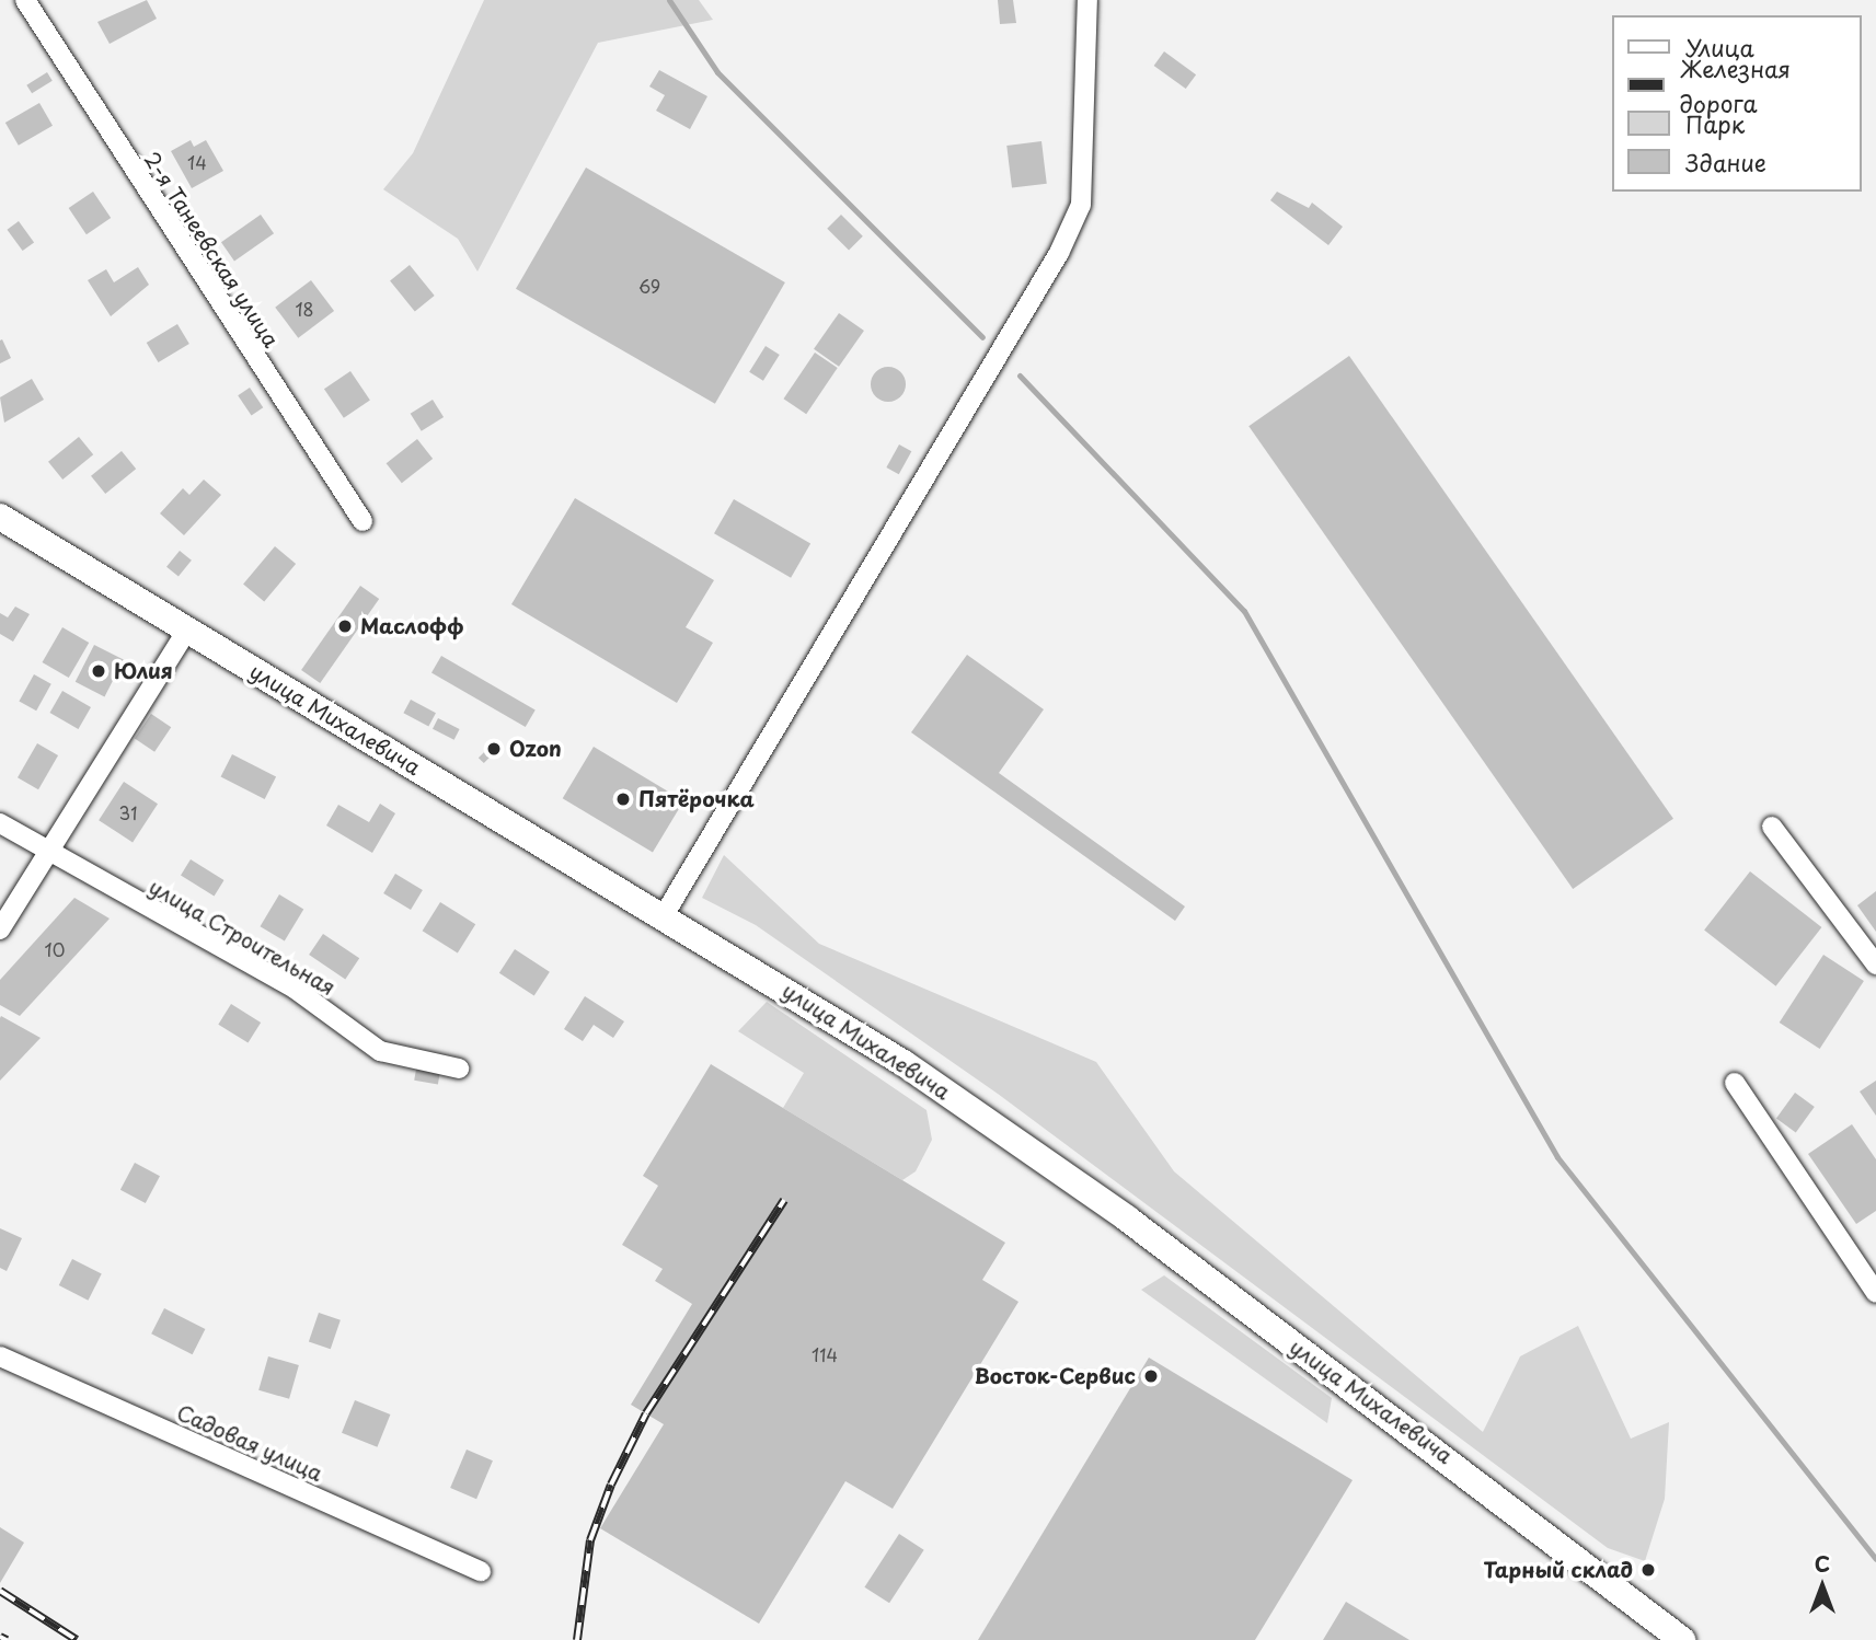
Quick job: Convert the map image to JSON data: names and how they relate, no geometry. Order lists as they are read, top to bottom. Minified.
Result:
{"streets":{"street":["2-я Танеевская улица","улица Михалевича","улица Строительная","Садовая улица"]},"places":["Маслофф","Юлия","Ozon","Пятёрочка","Восток-Сервис","Тарный склад"],"house_numbers":["14","69","18","31","10","114"],"legend":["Улица","Железная дорога","Парк","Здание"],"north":"top"}
